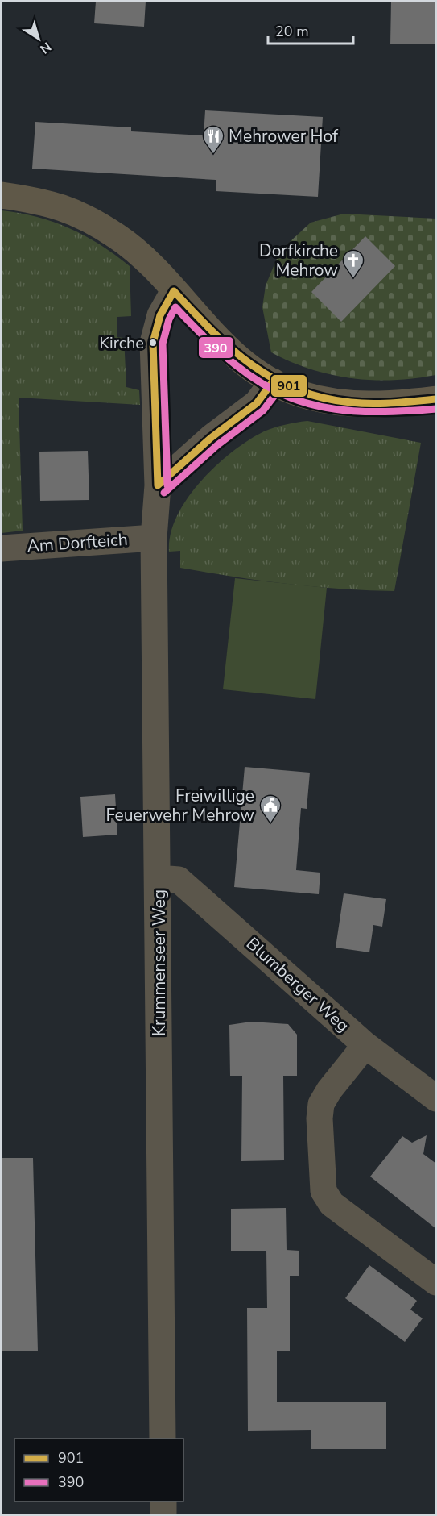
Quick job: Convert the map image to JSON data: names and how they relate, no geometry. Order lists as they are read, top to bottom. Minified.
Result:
{"streets":{"street":["Am Dorfteich","Krummenseer Weg","Blumberger Weg"]},"crossings":[["Am Dorfteich","Krummenseer Weg"],["Krummenseer Weg","Blumberger Weg"]],"places":{"restaurant":["Mehrower Hof"],"church":["Dorfkirche Mehrow"],"other":["Kirche"],"public building":["Freiwillige Feuerwehr Mehrow"]},"lines":["transit line 901","transit line 390"],"legend":["901","390"],"scale_bar":"20 m","north":"bottom right"}
